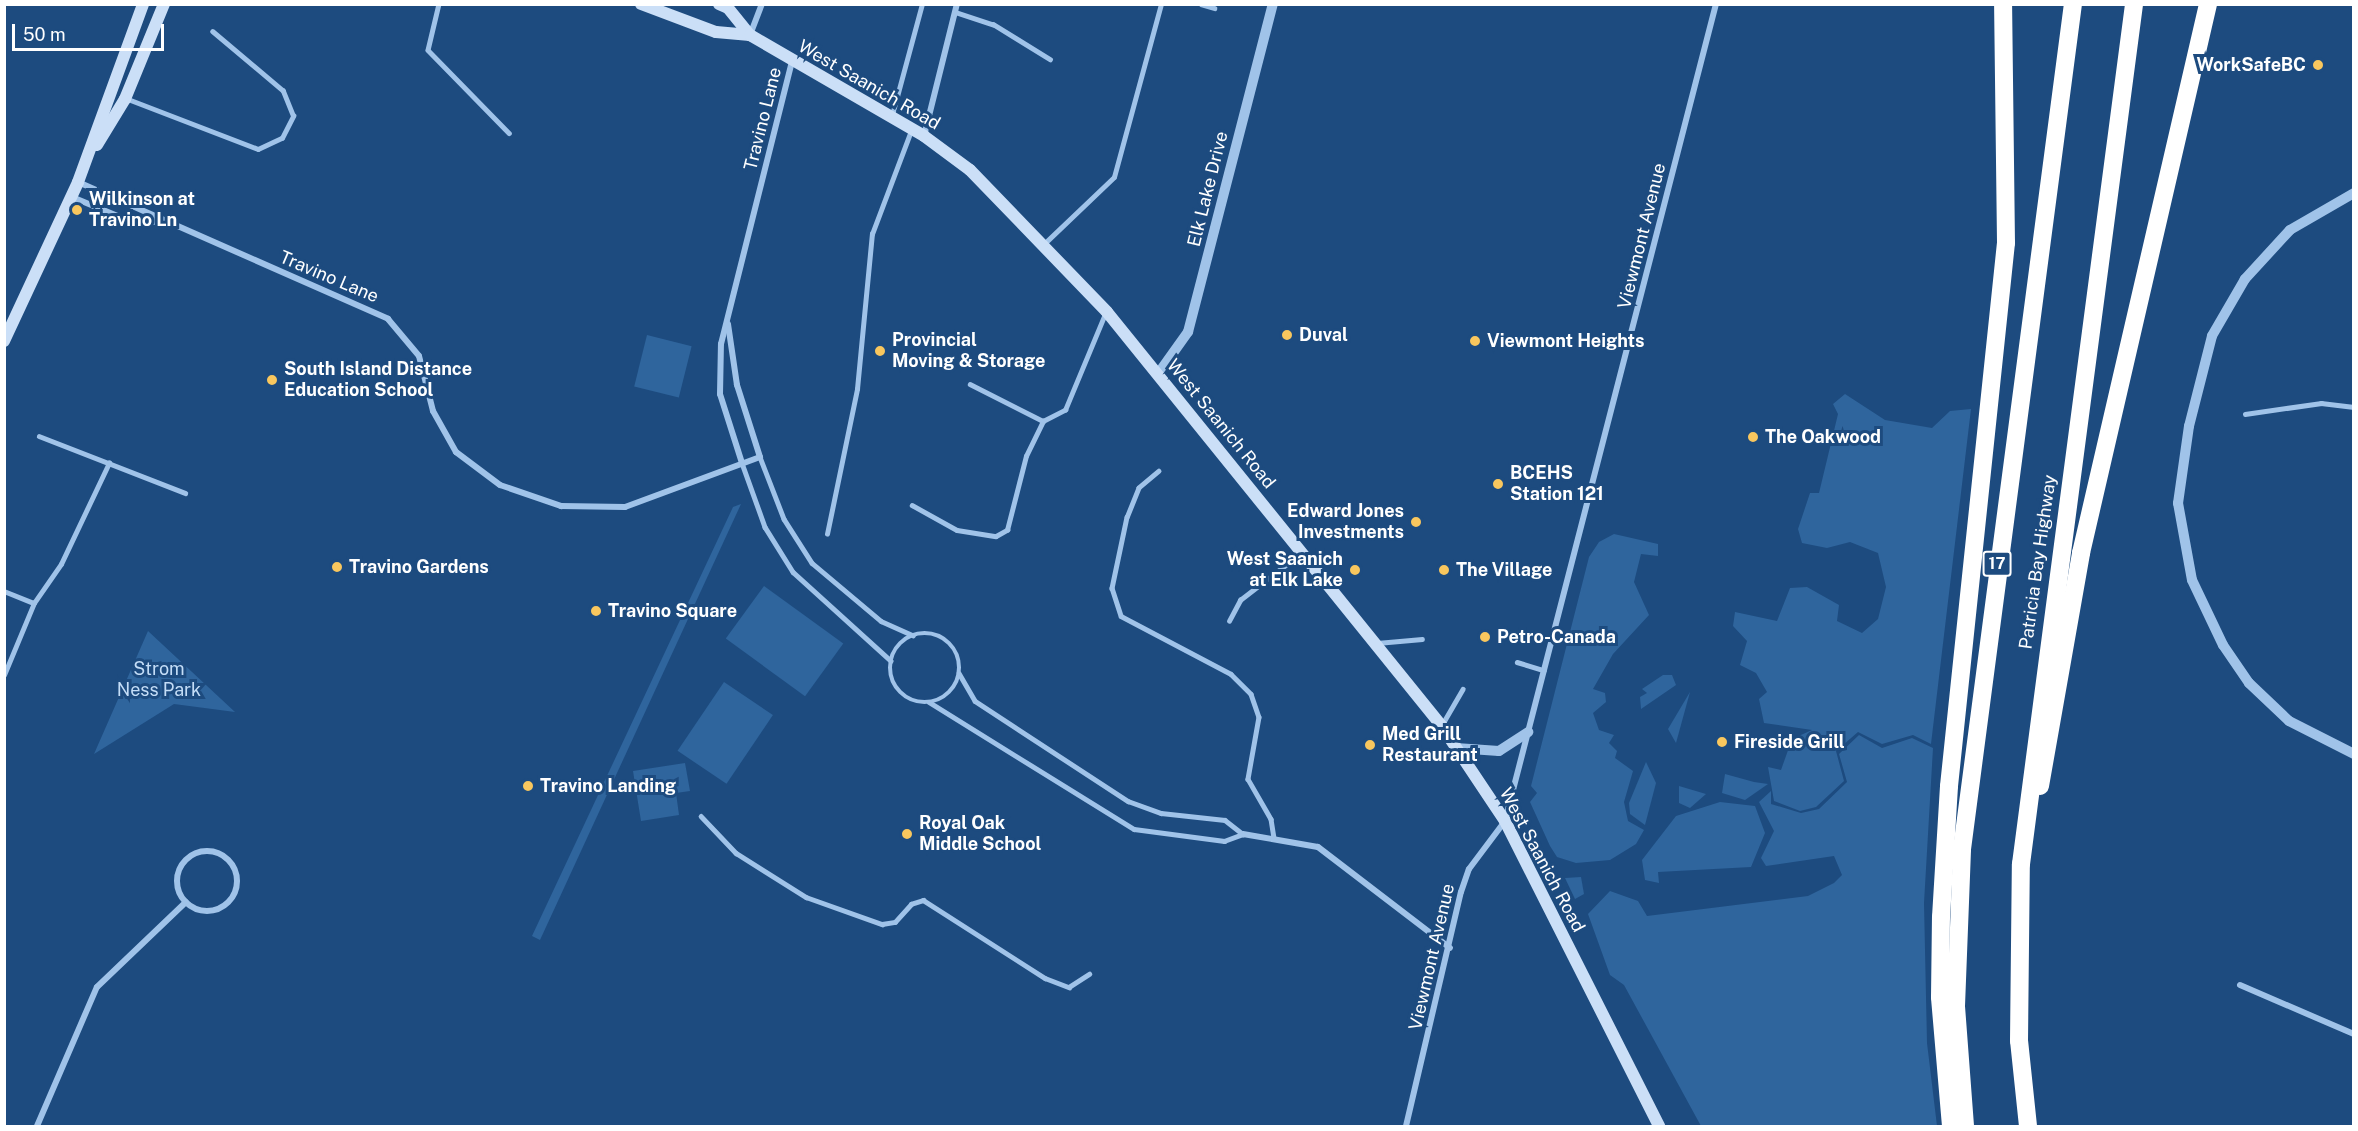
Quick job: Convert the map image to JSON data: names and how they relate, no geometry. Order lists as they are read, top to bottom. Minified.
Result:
{"streets":{"highway":["Patricia Bay Highway","17"],"main road":["West Saanich Road"],"street":["Travino Lane","Elk Lake Drive","Viewmont Avenue"]},"crossings":[["West Saanich Road","Travino Lane"],["West Saanich Road","Elk Lake Drive"],["West Saanich Road","Viewmont Avenue"]],"parks":["Strom Ness Park"],"places":["WorkSafeBC","Wilkinson at Travino Ln","Duval","Viewmont Heights","Provincial Moving & Storage","South Island Distance Education School","The Oakwood","BCEHS Station 121","Edward Jones Investments","Travino Gardens","West Saanich at Elk Lake","The Village","Travino Square","Petro-Canada","Fireside Grill","Med Grill Restaurant","Travino Landing","Royal Oak Middle School"],"scale_bar":"50 m"}
